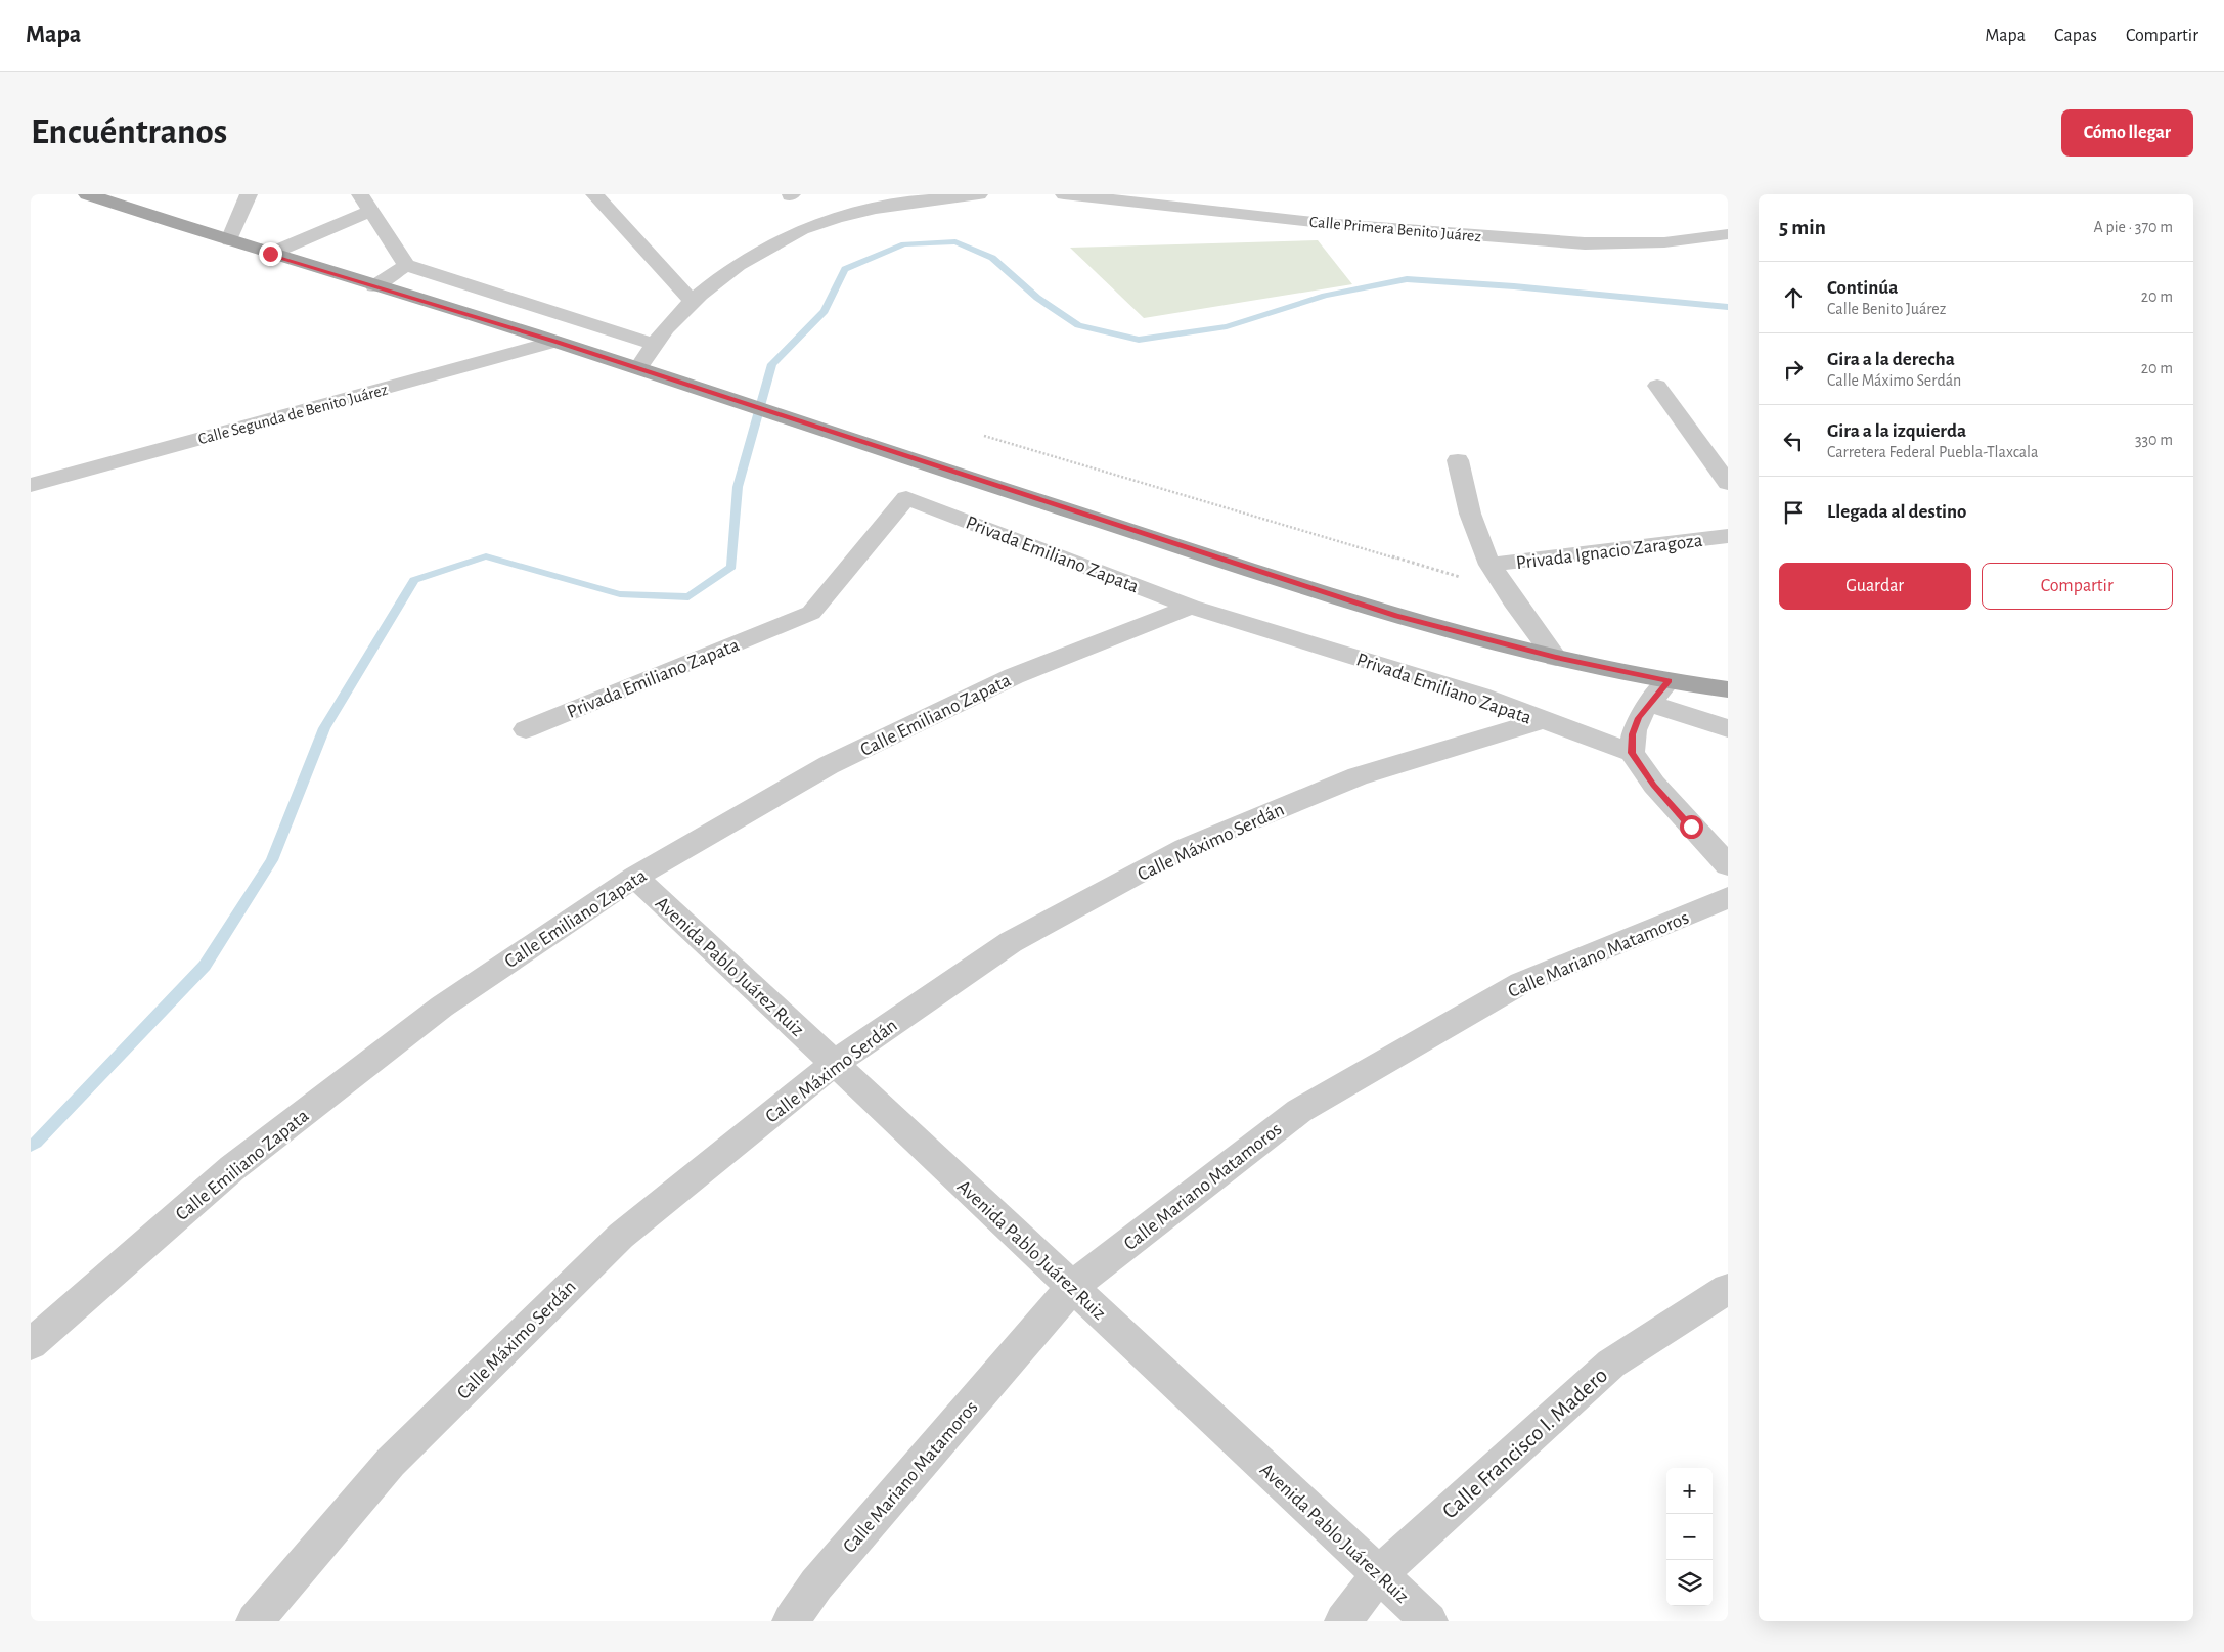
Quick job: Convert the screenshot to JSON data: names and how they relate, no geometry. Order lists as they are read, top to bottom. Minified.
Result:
{"streets":{"street":["Calle Primera Benito Juárez","Calle Segunda de Benito Juárez","Privada Ignacio Zaragoza","Privada Emiliano Zapata","Calle Emiliano Zapata","Calle Máximo Serdán","Calle Mariano Matamoros","Avenida Pablo Juárez Ruiz","Calle Francisco I. Madero"]},"crossings":[["Privada Emiliano Zapata","Calle Emiliano Zapata"],["Privada Emiliano Zapata","Calle Máximo Serdán"],["Calle Emiliano Zapata","Avenida Pablo Juárez Ruiz"],["Calle Máximo Serdán","Avenida Pablo Juárez Ruiz"],["Calle Mariano Matamoros","Avenida Pablo Juárez Ruiz"],["Avenida Pablo Juárez Ruiz","Calle Francisco I. Madero"]],"page":{"header":"Mapa","nav":["Mapa","Capas","Compartir"],"buttons":["Cómo llegar",["Guardar","Compartir"]],"title":"Encuéntranos","heading":["5 min","A pie · 370 m"],"list":[["Continúa","Calle Benito Juárez","20 m"],["Gira a la derecha","Calle Máximo Serdán","20 m"],["Gira a la izquierda","Carretera Federal Puebla-Tlaxcala","330 m"],"Llegada al destino"],"map_buttons":["+","−"]}}
